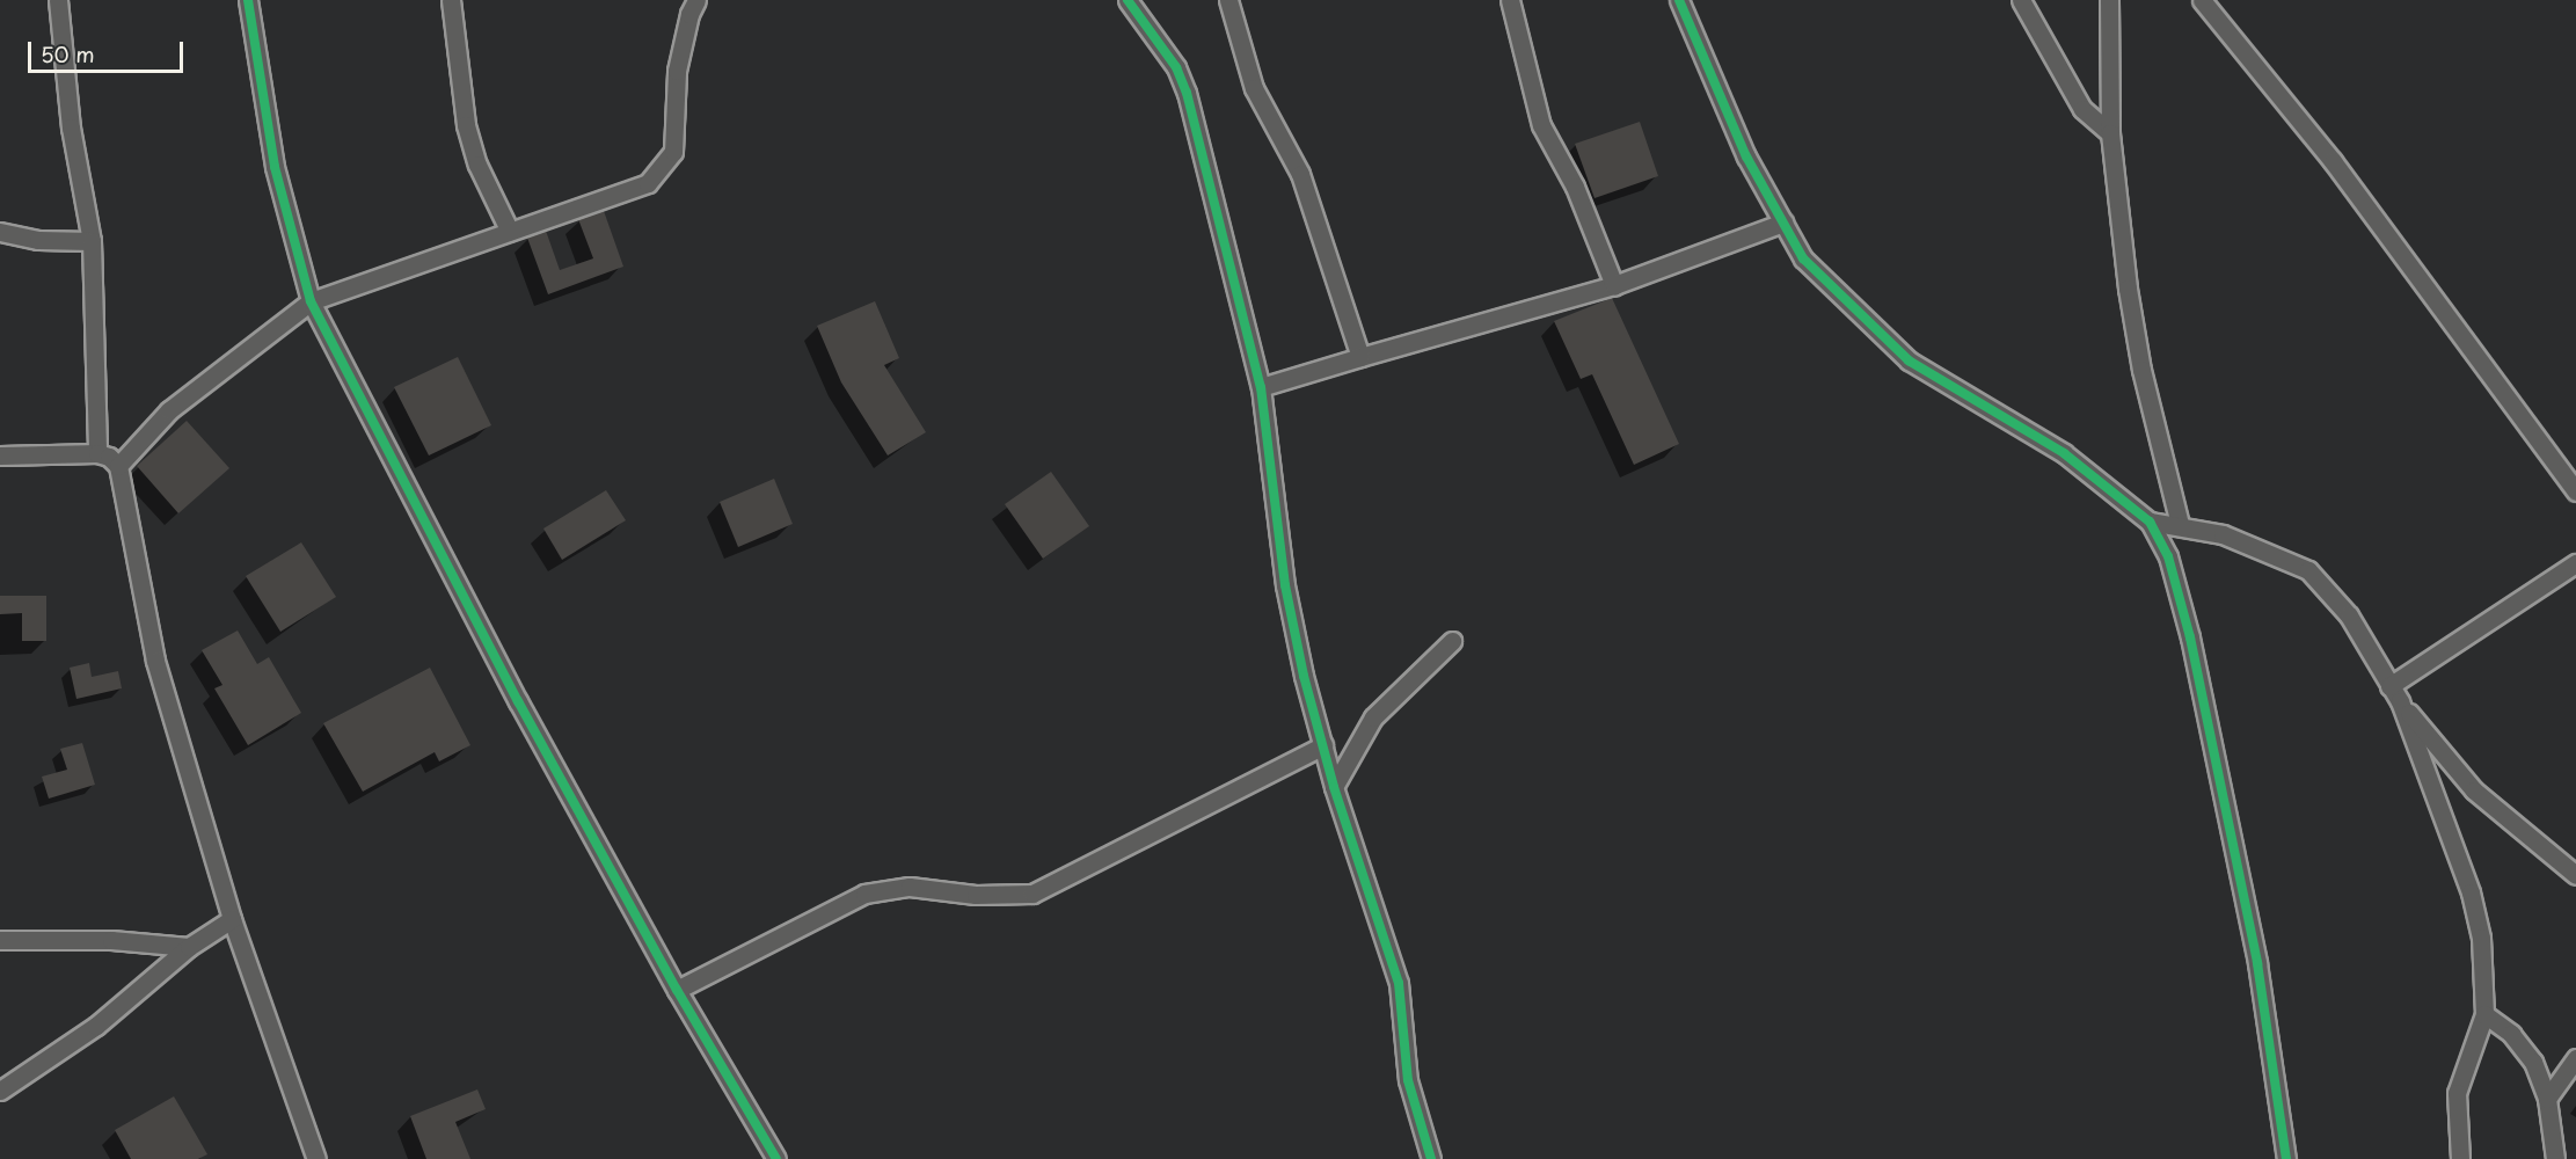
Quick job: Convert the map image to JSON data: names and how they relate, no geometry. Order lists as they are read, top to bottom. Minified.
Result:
{"scale_bar":"50 m"}
